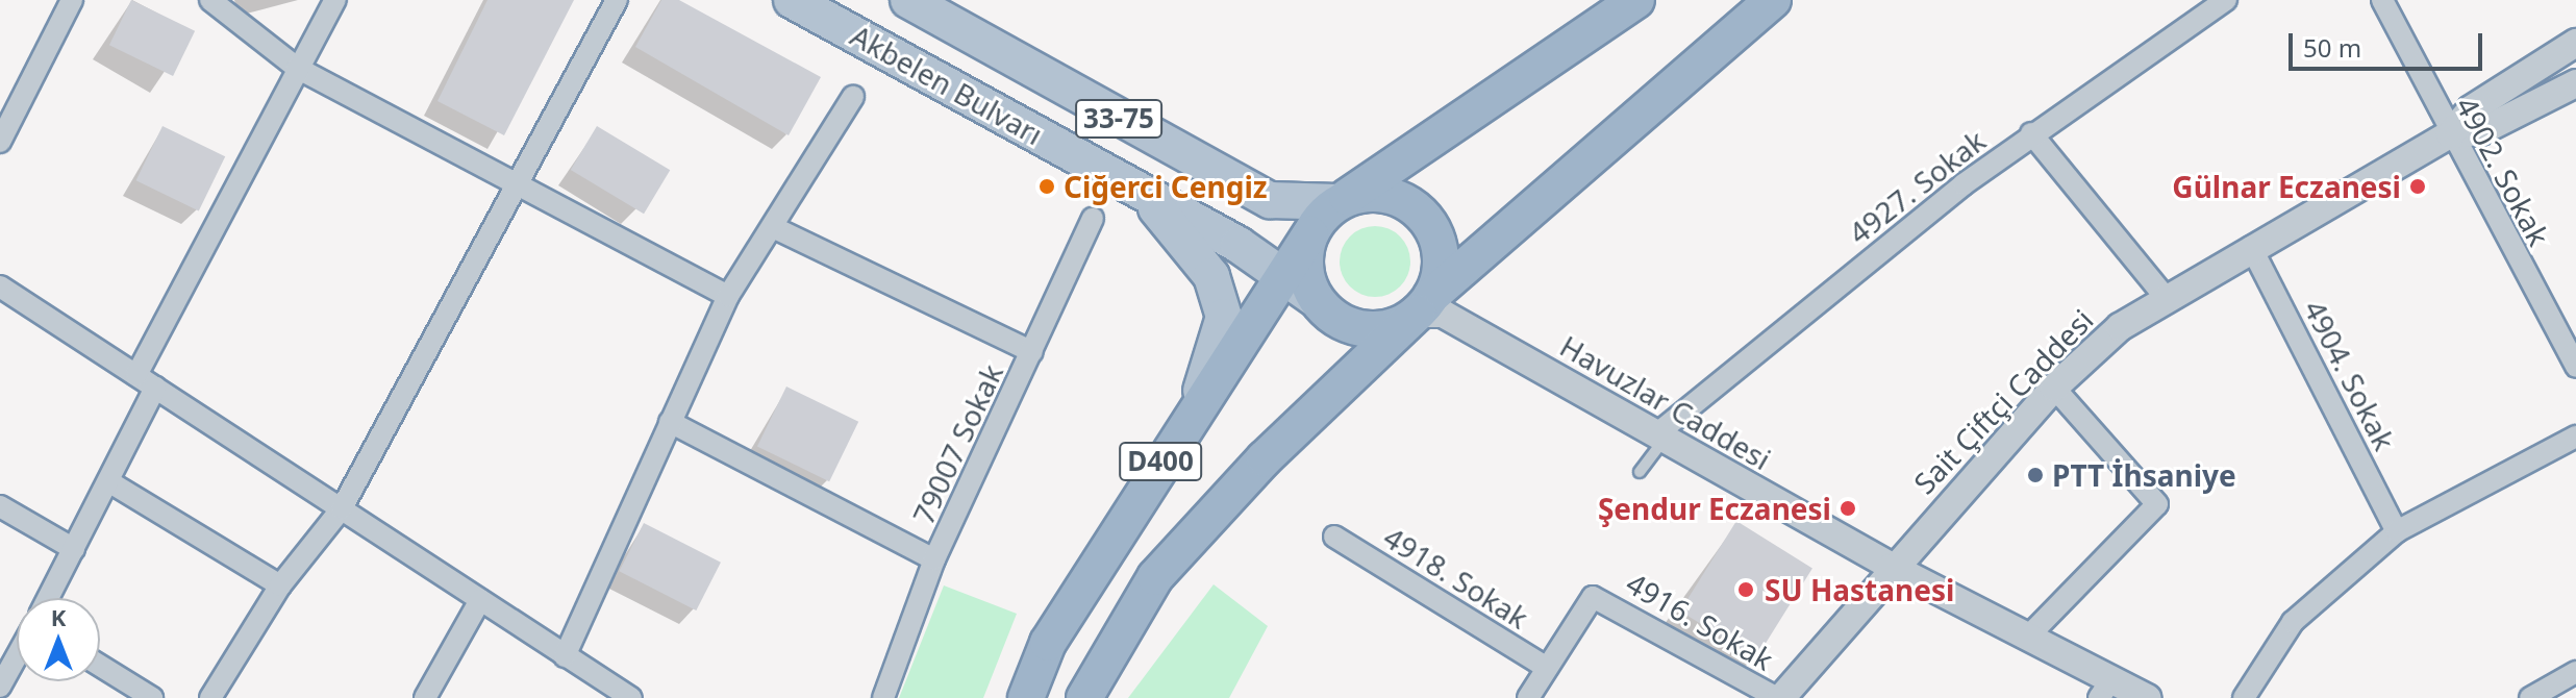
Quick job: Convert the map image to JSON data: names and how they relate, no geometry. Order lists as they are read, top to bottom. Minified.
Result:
{"streets":{"highway":["D400"],"main road":["Akbelen Bulvarı","33-75"],"street":["4902. Sokak","4927. Sokak","4904. Sokak","Sait Çiftçi Caddesi","Havuzlar Caddesi","79007 Sokak","4918. Sokak","4916. Sokak"]},"crossings":[["Akbelen Bulvarı","Havuzlar Caddesi"],["Akbelen Bulvarı","D400"],["4902. Sokak","Sait Çiftçi Caddesi"],["4927. Sokak","Havuzlar Caddesi"],["4904. Sokak","Sait Çiftçi Caddesi"],["Sait Çiftçi Caddesi","Havuzlar Caddesi"],["Sait Çiftçi Caddesi","4916. Sokak"],["Havuzlar Caddesi","D400"],["4918. Sokak","4916. Sokak"]],"places":["Ciğerci Cengiz","Gülnar Eczanesi","PTT İhsaniye","Şendur Eczanesi","SU Hastanesi"],"scale_bar":"50 m","north":"top"}
